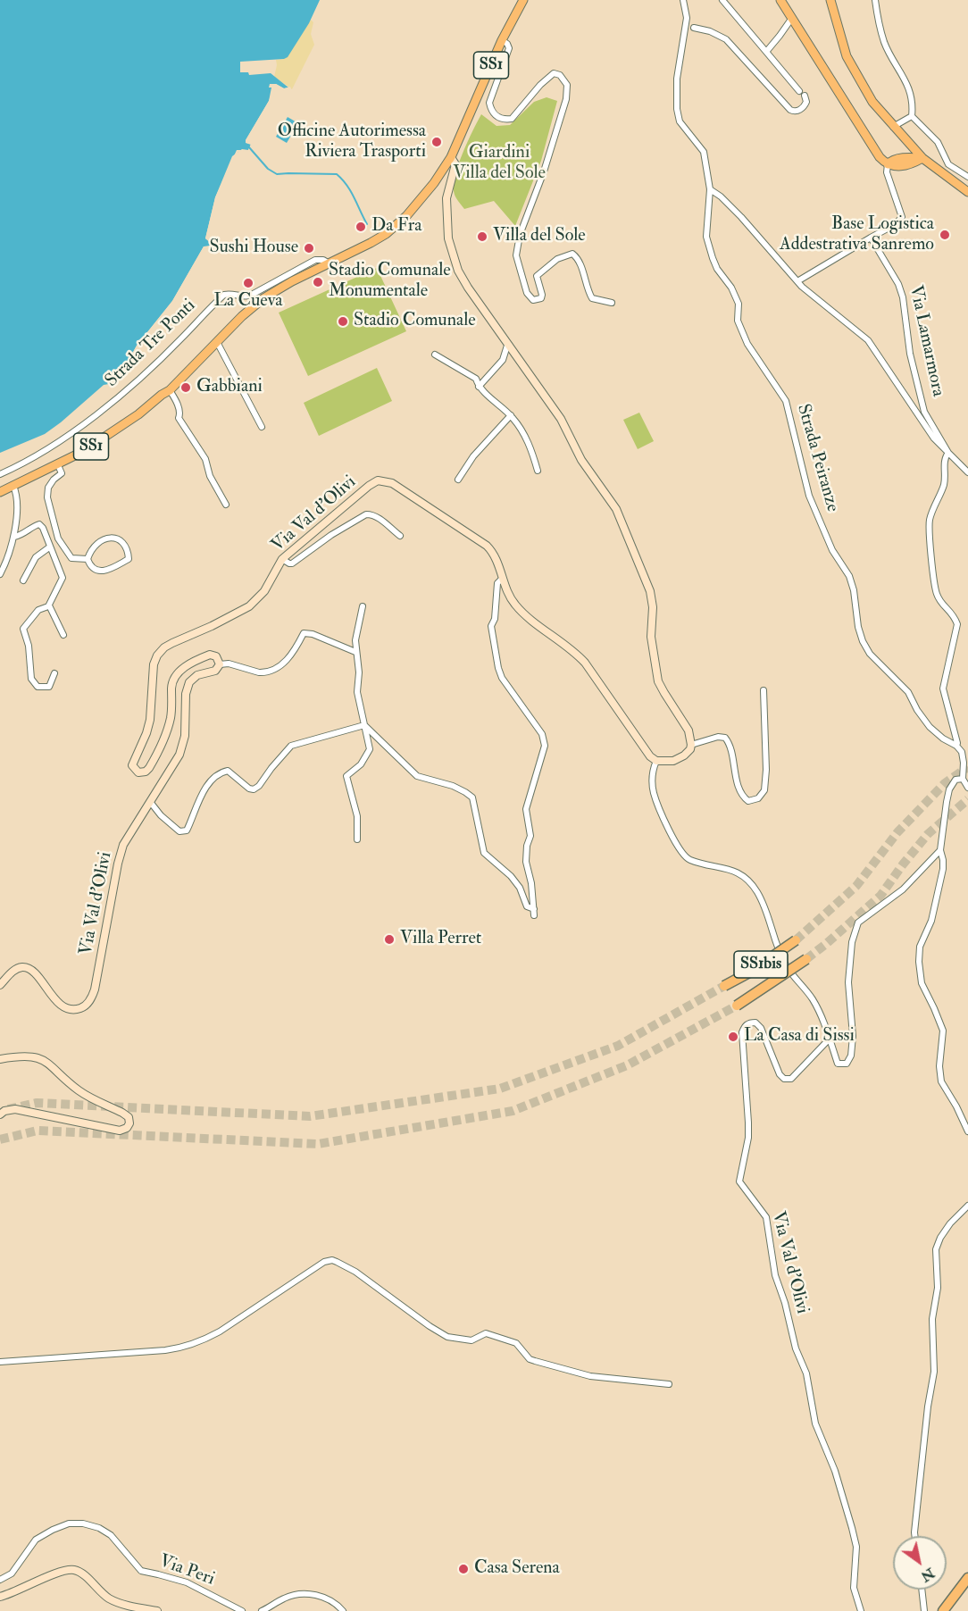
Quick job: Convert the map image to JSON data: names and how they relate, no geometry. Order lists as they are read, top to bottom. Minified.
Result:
{"streets":{"highway":["SS1bis"],"main road":["SS1"],"street":["Via Lamarmora","Strada Tre Ponti","Strada Peiranze","Via Val d'Olivi","Via Peri"]},"crossings":[["SS1","Strada Tre Ponti"],["Via Lamarmora","Strada Peiranze"]],"parks":["Giardini Villa del Sole"],"places":["Officine Autorimessa Riviera Trasporti","Da Fra","Base Logistica Addestrativa Sanremo","Villa del Sole","Sushi House","Stadio Comunale Monumentale","La Cueva","Stadio Comunale","Gabbiani","Villa Perret","La Casa di Sissi","Casa Serena"],"north":"bottom right"}
